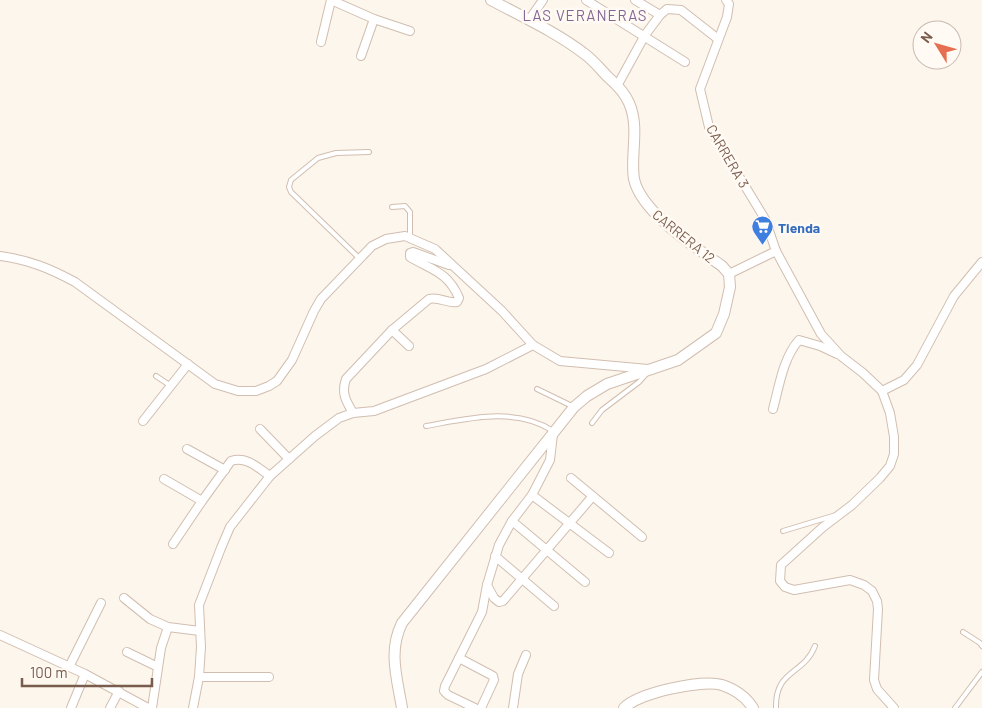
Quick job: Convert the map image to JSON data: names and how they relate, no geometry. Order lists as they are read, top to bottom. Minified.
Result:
{"streets":{"street":["CARRERA 3","CARRERA 12"]},"districts":["LAS VERANERAS"],"places":{"supermarket":["Tienda"]},"scale_bar":"100 m","north":"top left"}
